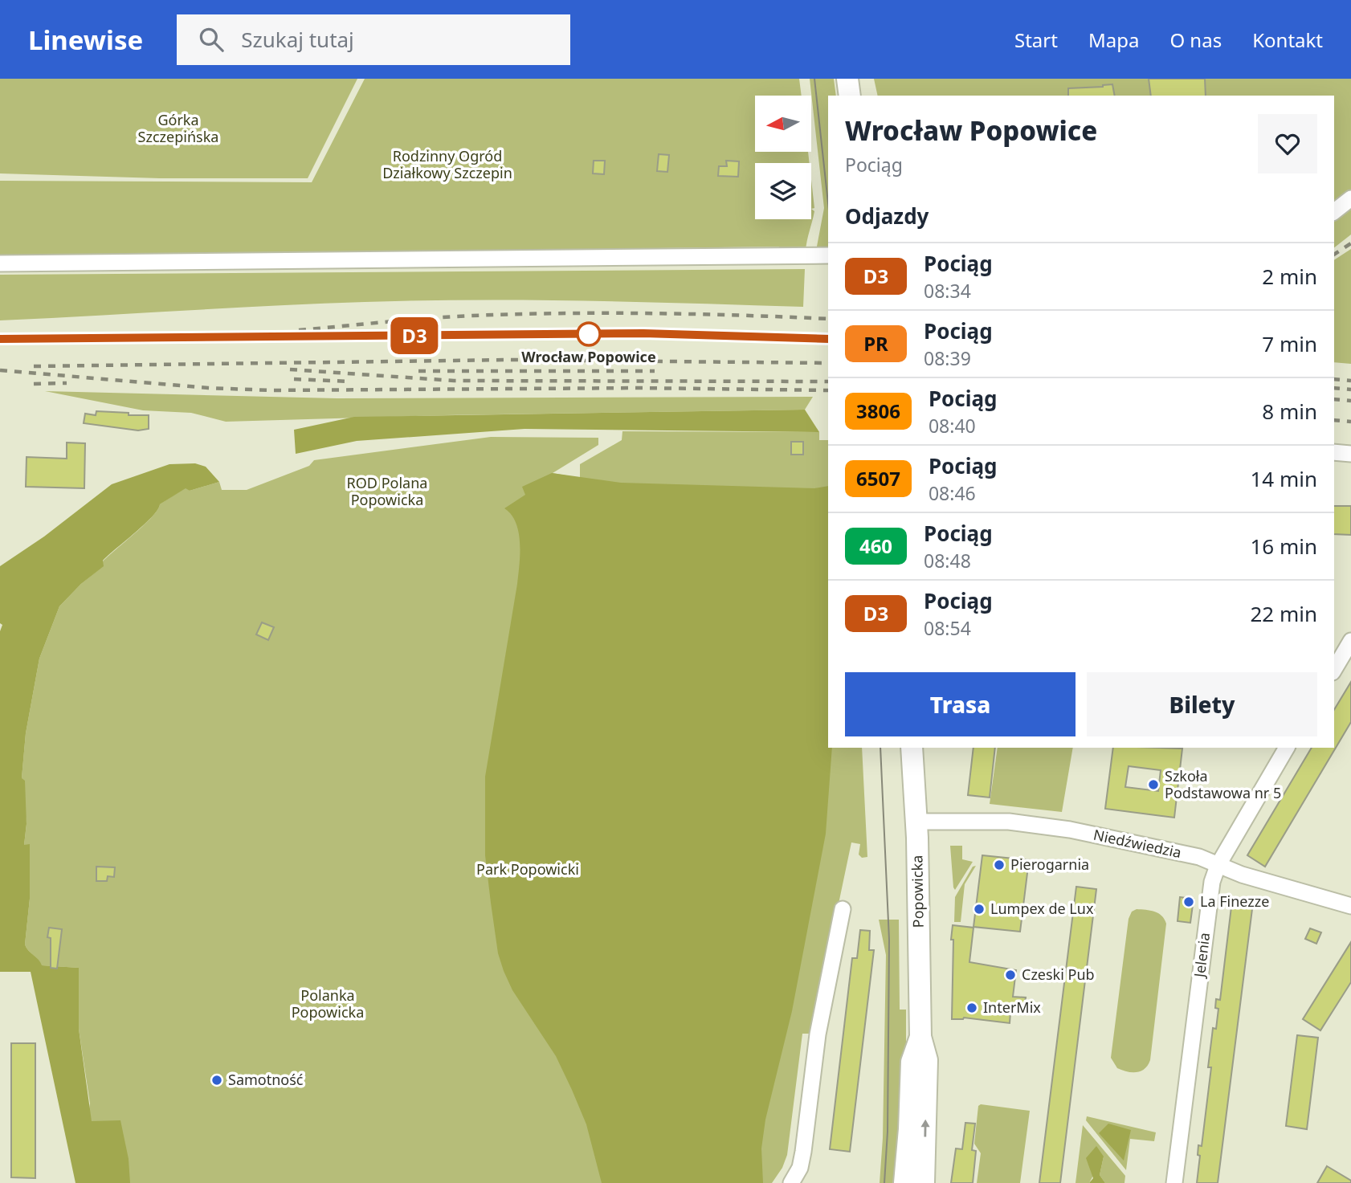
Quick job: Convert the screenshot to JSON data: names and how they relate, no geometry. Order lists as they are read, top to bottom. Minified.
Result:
{"streets":{"street":["Niedźwiedzia","Popowicka","Jelenia"]},"crossings":[["Niedźwiedzia","Popowicka"],["Niedźwiedzia","Jelenia"]],"parks":["Górka Szczepińska","Rodzinny Ogród Działkowy Szczepin","ROD Polana Popowicka","Park Popowicki","Polanka Popowicka"],"places":["Wrocław Popowice","Szkoła Podstawowa nr 5","Pierogarnia","La Finezze","Lumpex de Lux","Czeski Pub","InterMix","Samotność"],"north":"left","page":{"header":"Linewise","search":"Szukaj tutaj","nav":["Start","Mapa","O nas","Kontakt"],"on_map":"D3","heading":[["Wrocław Popowice","Pociąg"],"Odjazdy"],"list":[{"mark":"D3","name":"Pociąg","note":"08:34","value":"2 min"},{"mark":"PR","name":"Pociąg","note":"08:39","value":"7 min"},{"mark":"3806","name":"Pociąg","note":"08:40","value":"8 min"},{"mark":"6507","name":"Pociąg","note":"08:46","value":"14 min"},{"mark":"460","name":"Pociąg","note":"08:48","value":"16 min"},{"mark":"D3","name":"Pociąg","note":"08:54","value":"22 min"}],"buttons":["Trasa","Bilety"]}}
